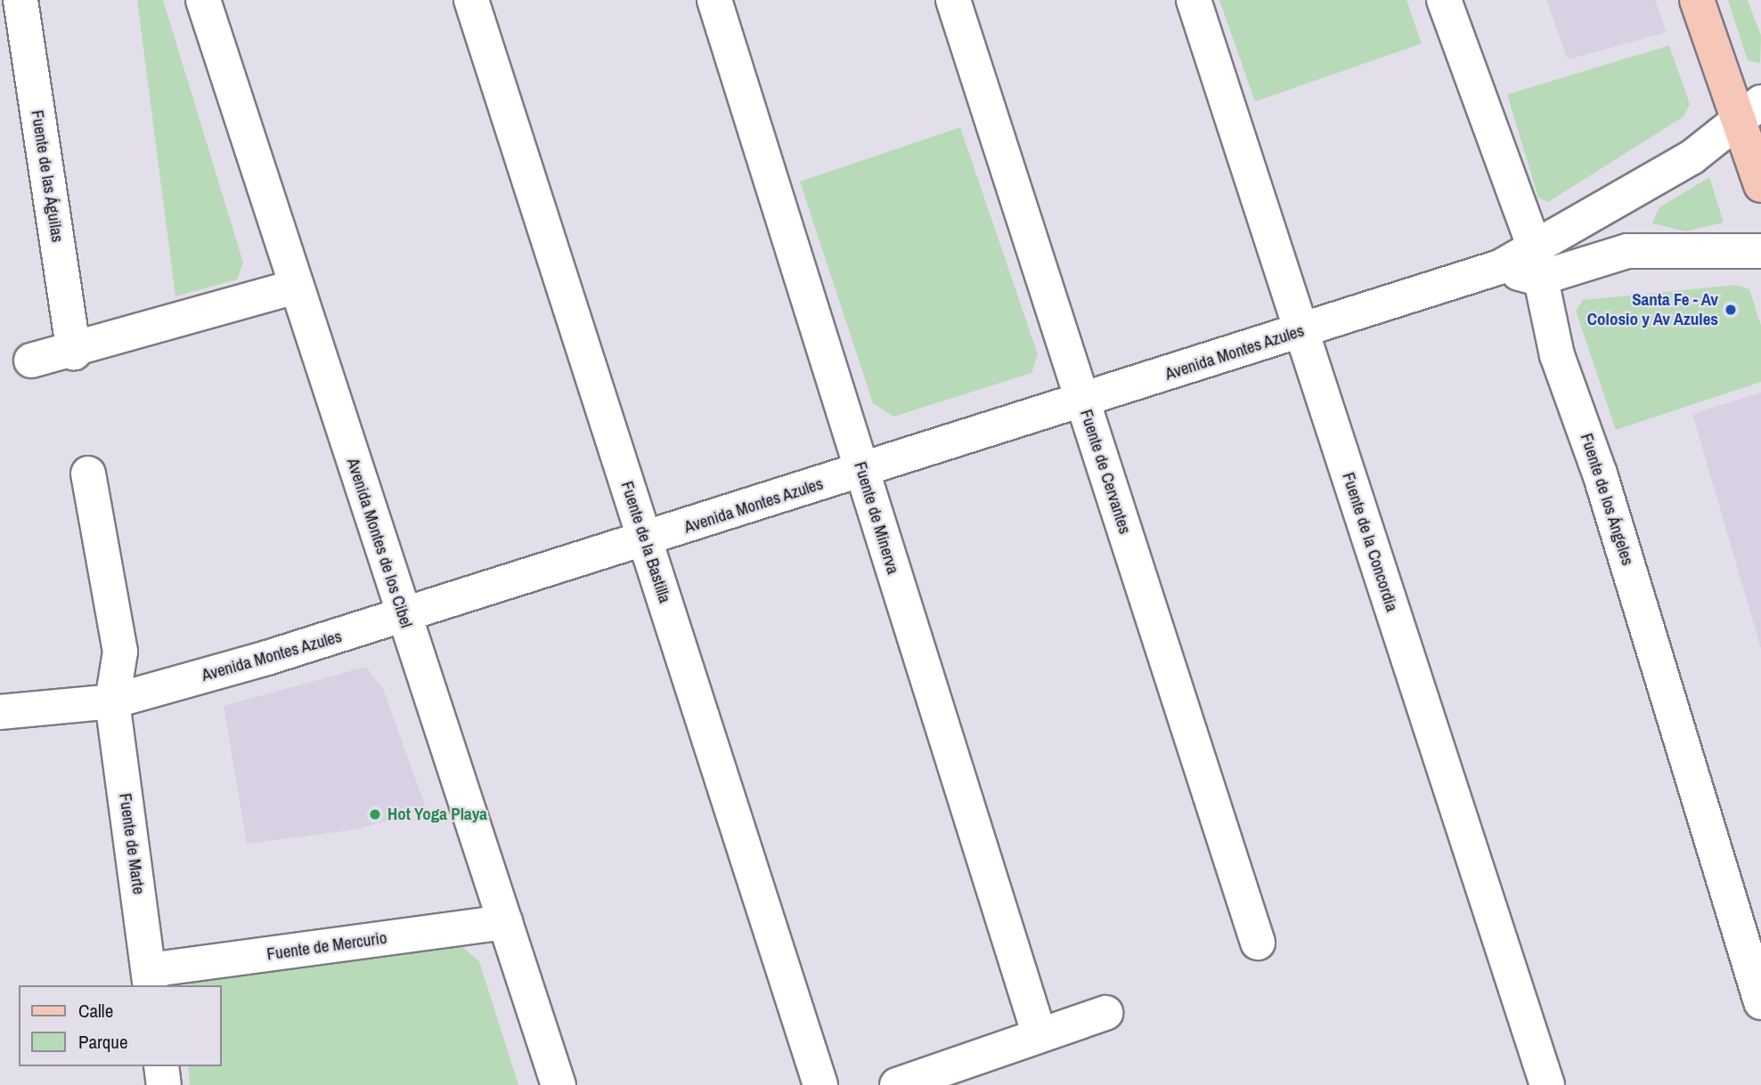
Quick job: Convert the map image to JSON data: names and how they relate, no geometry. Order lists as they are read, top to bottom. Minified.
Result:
{"streets":{"street":["Fuente de las Águilas","Avenida Montes Azules","Fuente de Cervantes","Fuente de los Ángeles","Fuente de Minerva","Fuente de la Bastilla","Fuente de la Concordia","Avenida Montes de los Cibel","Fuente de Marte","Fuente de Mercurio"]},"crossings":[["Avenida Montes Azules","Fuente de Cervantes"],["Avenida Montes Azules","Fuente de los Ángeles"],["Avenida Montes Azules","Fuente de Minerva"],["Avenida Montes Azules","Fuente de la Bastilla"],["Avenida Montes Azules","Fuente de la Concordia"],["Avenida Montes Azules","Avenida Montes de los Cibel"],["Avenida Montes Azules","Fuente de Marte"],["Avenida Montes de los Cibel","Fuente de Mercurio"],["Fuente de Marte","Fuente de Mercurio"]],"places":["Santa Fe - Av Colosio y Av Azules","Hot Yoga Playa"],"legend":["Calle","Parque"]}
